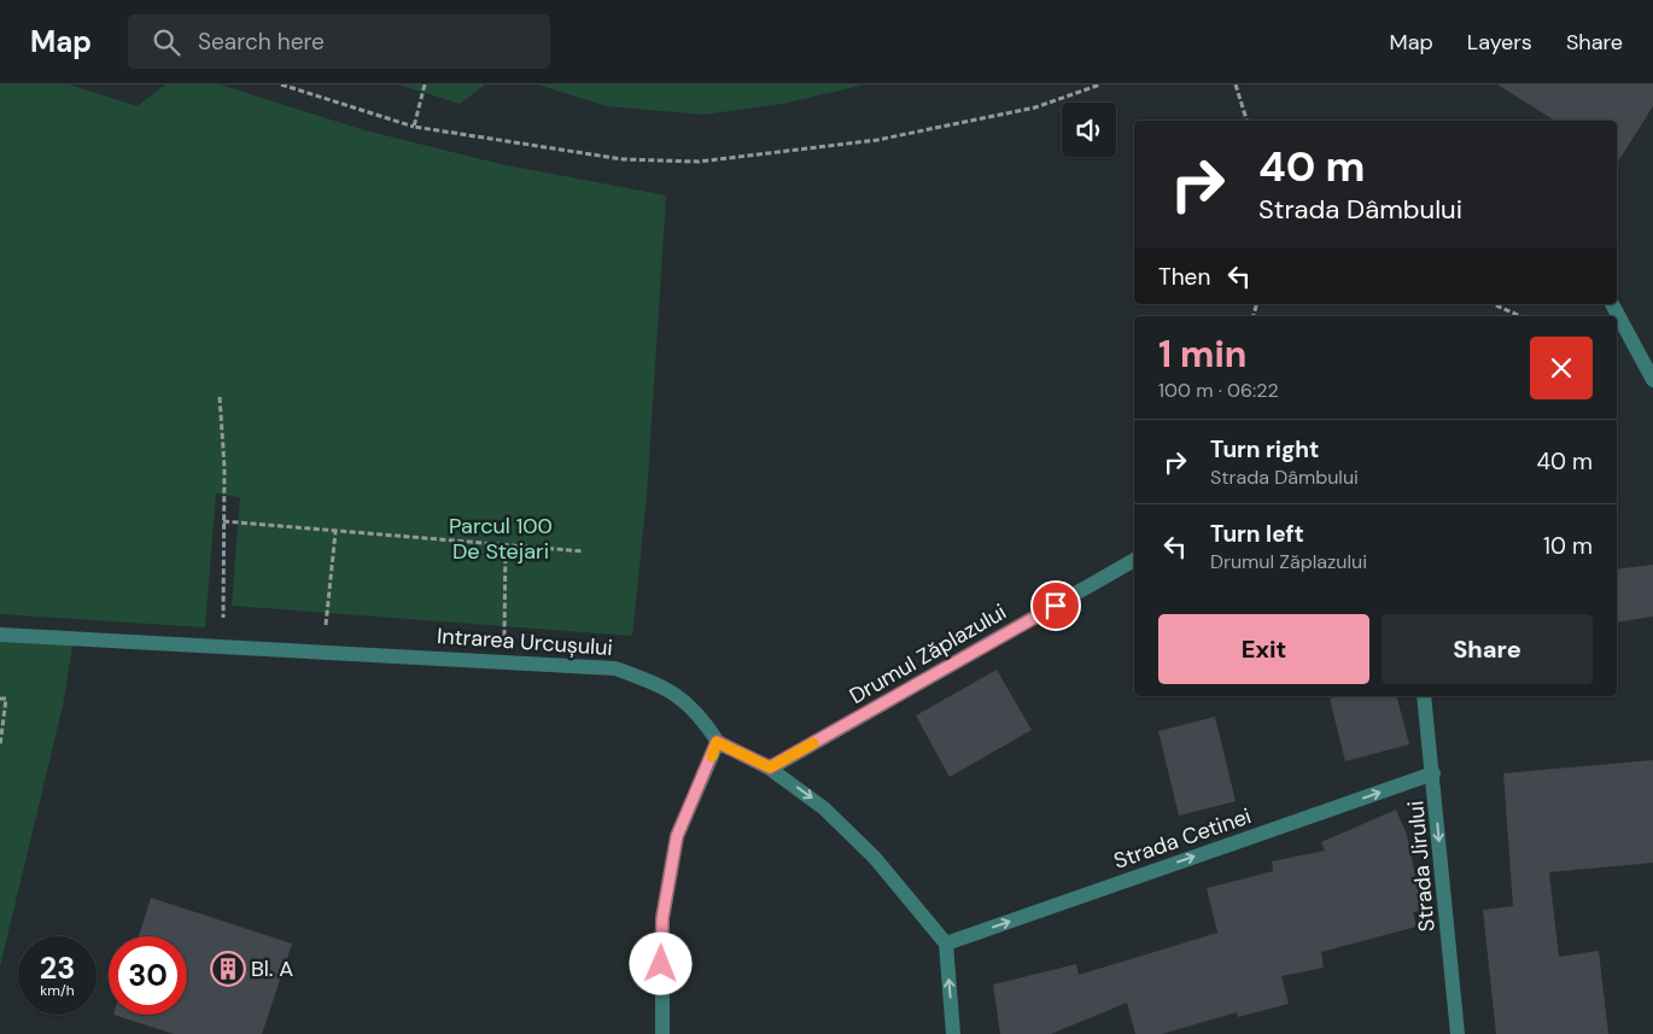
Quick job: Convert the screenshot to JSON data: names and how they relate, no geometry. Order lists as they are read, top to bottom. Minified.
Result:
{"streets":{"street":["Intrarea Urcușului","Drumul Zăplazului","Strada Cetinei","Strada Jirului"]},"crossings":[["Strada Cetinei","Strada Jirului"]],"one_way":["Strada Cetinei","Strada Jirului"],"parks":["Parcul 100 De Stejari"],"places":{"building":["Bl. A"]},"page":{"header":"Map","search":"Search here","nav":["Map","Layers","Share"],"turn":["40 m","Strada Dâmbului"],"then":"Then","heading":["1 min","100 m · 06:22"],"list":[{"name":"Turn right","note":"Strada Dâmbului","value":"40 m"},{"name":"Turn left","note":"Drumul Zăplazului","value":"10 m"}],"buttons":["Exit","Share"],"speed":"23 km/h","limit":"30"}}
